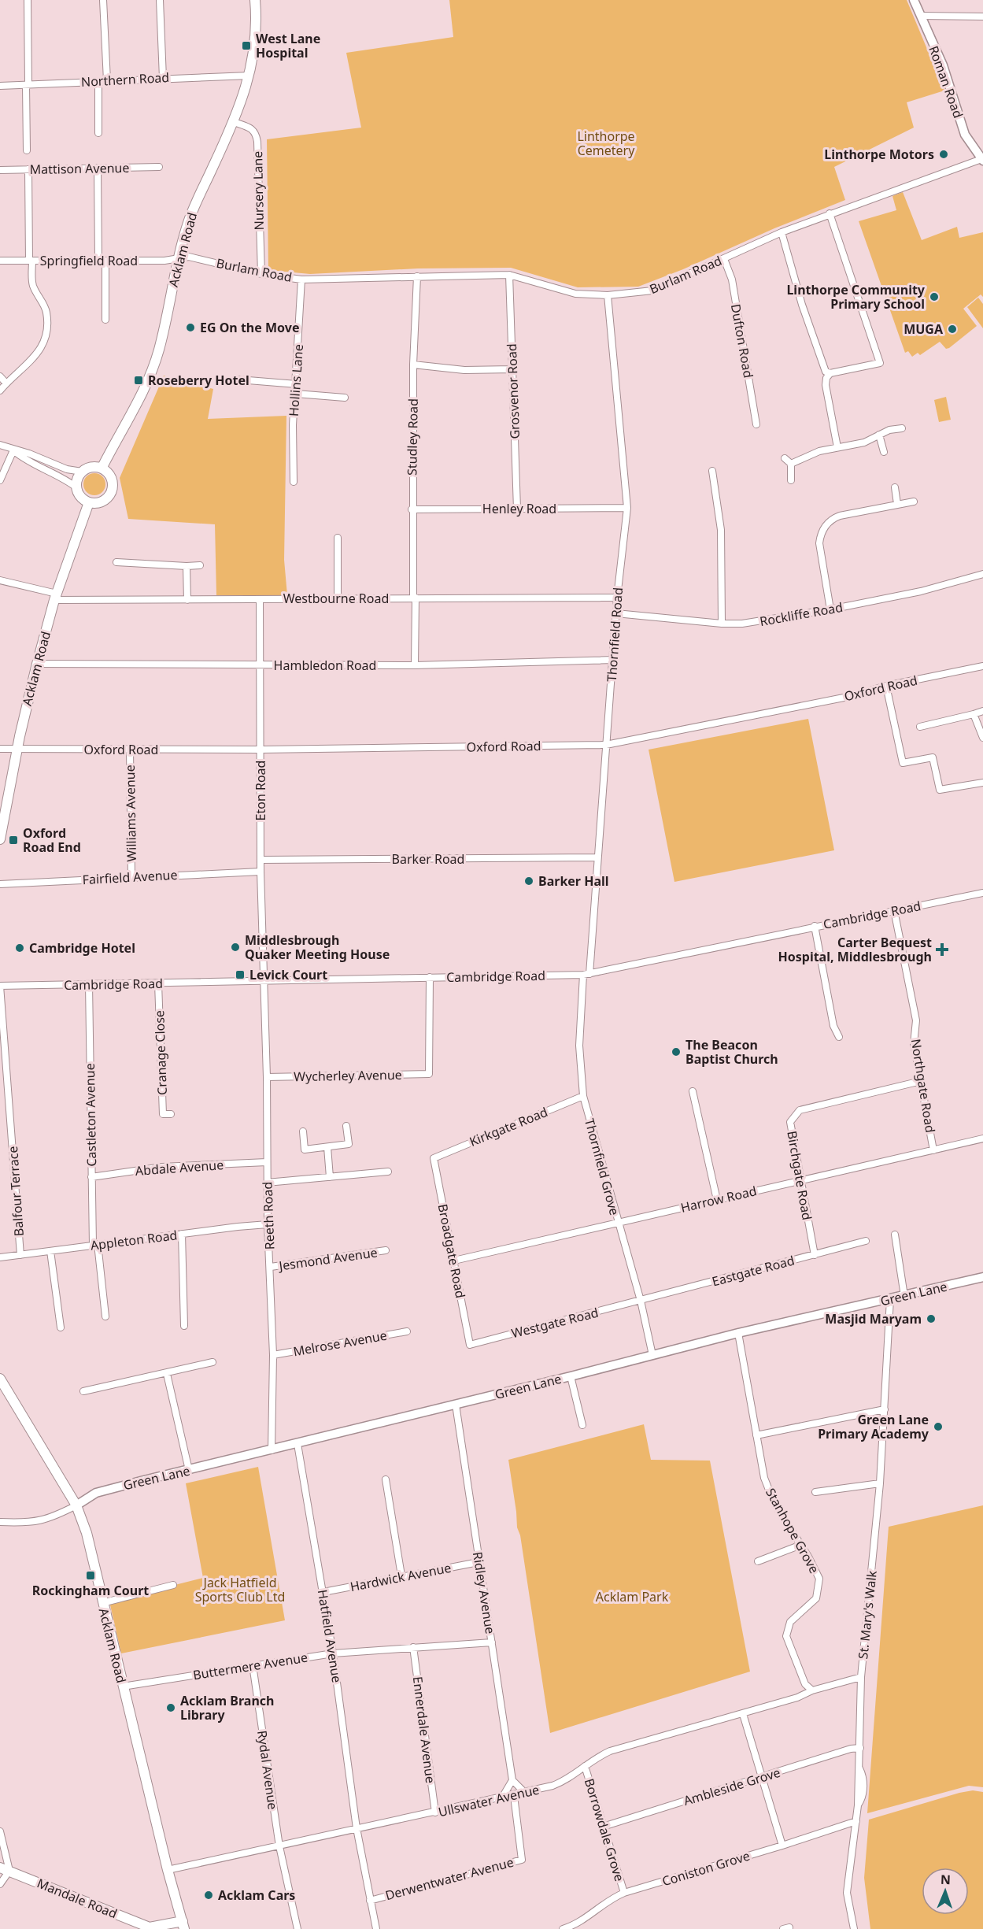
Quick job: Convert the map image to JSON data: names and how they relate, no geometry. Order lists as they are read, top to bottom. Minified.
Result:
{"streets":{"main road":["Acklam Road","Mandale Road"],"street":["Northern Road","Roman Road","Mattison Avenue","Nursery Lane","Springfield Road","Burlam Road","Dufton Road","Hollins Lane","Grosvenor Road","Studley Road","Henley Road","Westbourne Road","Rockliffe Road","Thornfield Road","Hambledon Road","Oxford Road","Eton Road","Williams Avenue","Barker Road","Fairfield Avenue","Cambridge Road","Cranage Close","Wycherley Avenue","Northgate Road","Castleton Avenue","Kirkgate Road","Thornfield Grove","Abdale Avenue","Birchgate Road","Balfour Terrace","Harrow Road","Reeth Road","Appleton Road","Broadgate Road","Jesmond Avenue","Eastgate Road","Green Lane","Westgate Road","Melrose Avenue","Stanhope Grove","Hardwick Avenue","Ridley Avenue","St. Mary's Walk","Hatfield Avenue","Buttermere Avenue","Ennerdale Avenue","Rydal Avenue","Ambleside Grove","Ullswater Avenue","Borrowdale Grove","Coniston Grove","Derwentwater Avenue"]},"crossings":[["Northern Road","Acklam Road"],["Roman Road","Burlam Road"],["Nursery Lane","Acklam Road"],["Nursery Lane","Burlam Road"],["Acklam Road","Springfield Road"],["Acklam Road","Burlam Road"],["Acklam Road","Westbourne Road"],["Acklam Road","Hambledon Road"],["Acklam Road","Oxford Road"],["Acklam Road","Green Lane"],["Acklam Road","Buttermere Avenue"],["Acklam Road","Ullswater Avenue"],["Acklam Road","Mandale Road"],["Springfield Road","Burlam Road"],["Burlam Road","Dufton Road"],["Burlam Road","Hollins Lane"],["Burlam Road","Grosvenor Road"],["Burlam Road","Studley Road"],["Burlam Road","Thornfield Road"],["Grosvenor Road","Henley Road"],["Studley Road","Henley Road"],["Studley Road","Westbourne Road"],["Studley Road","Hambledon Road"],["Henley Road","Thornfield Road"],["Westbourne Road","Thornfield Road"],["Westbourne Road","Eton Road"],["Rockliffe Road","Thornfield Road"],["Thornfield Road","Hambledon Road"],["Thornfield Road","Oxford Road"],["Thornfield Road","Barker Road"],["Thornfield Road","Cambridge Road"],["Thornfield Road","Thornfield Grove"],["Hambledon Road","Eton Road"],["Oxford Road","Eton Road"],["Oxford Road","Williams Avenue"],["Eton Road","Barker Road"],["Eton Road","Fairfield Avenue"],["Eton Road","Cambridge Road"],["Eton Road","Reeth Road"],["Williams Avenue","Fairfield Avenue"],["Cambridge Road","Cranage Close"],["Cambridge Road","Wycherley Avenue"],["Cambridge Road","Northgate Road"],["Cambridge Road","Castleton Avenue"],["Cambridge Road","Thornfield Grove"],["Cambridge Road","Balfour Terrace"],["Cambridge Road","Reeth Road"],["Wycherley Avenue","Reeth Road"],["Northgate Road","Birchgate Road"],["Northgate Road","Harrow Road"],["Castleton Avenue","Abdale Avenue"],["Castleton Avenue","Appleton Road"],["Kirkgate Road","Thornfield Grove"],["Kirkgate Road","Broadgate Road"],["Thornfield Grove","Harrow Road"],["Thornfield Grove","Eastgate Road"],["Thornfield Grove","Green Lane"],["Thornfield Grove","Westgate Road"],["Abdale Avenue","Reeth Road"],["Birchgate Road","Harrow Road"],["Birchgate Road","Eastgate Road"],["Balfour Terrace","Appleton Road"],["Harrow Road","Broadgate Road"],["Reeth Road","Appleton Road"],["Reeth Road","Jesmond Avenue"],["Reeth Road","Green Lane"],["Reeth Road","Melrose Avenue"],["Broadgate Road","Westgate Road"],["Eastgate Road","Westgate Road"],["Green Lane","Stanhope Grove"],["Green Lane","Ridley Avenue"],["Green Lane","St. Mary's Walk"],["Green Lane","Hatfield Avenue"],["Stanhope Grove","Ullswater Avenue"],["Hardwick Avenue","Ridley Avenue"],["Hardwick Avenue","Hatfield Avenue"],["Ridley Avenue","Buttermere Avenue"],["St. Mary's Walk","Ambleside Grove"],["St. Mary's Walk","Coniston Grove"],["Hatfield Avenue","Buttermere Avenue"],["Hatfield Avenue","Ullswater Avenue"],["Hatfield Avenue","Derwentwater Avenue"],["Buttermere Avenue","Ennerdale Avenue"],["Buttermere Avenue","Rydal Avenue"],["Ennerdale Avenue","Ullswater Avenue"],["Rydal Avenue","Ullswater Avenue"],["Ambleside Grove","Borrowdale Grove"],["Ullswater Avenue","Borrowdale Grove"],["Ullswater Avenue","Derwentwater Avenue"],["Borrowdale Grove","Coniston Grove"]],"parks":["Linthorpe Cemetery","Jack Hatfield Sports Club Ltd","Acklam Park"],"places":{"transit":["West Lane Hospital","Roseberry Hotel","Oxford Road End","Levick Court","Rockingham Court"],"other":["Linthorpe Motors","Linthorpe Community Primary School","EG On the Move","MUGA","Barker Hall","Middlesbrough Quaker Meeting House","Cambridge Hotel","The Beacon Baptist Church","Masjid Maryam","Green Lane Primary Academy","Acklam Branch Library","Acklam Cars"],"health":["Carter Bequest Hospital, Middlesbrough"]},"north":"top"}
